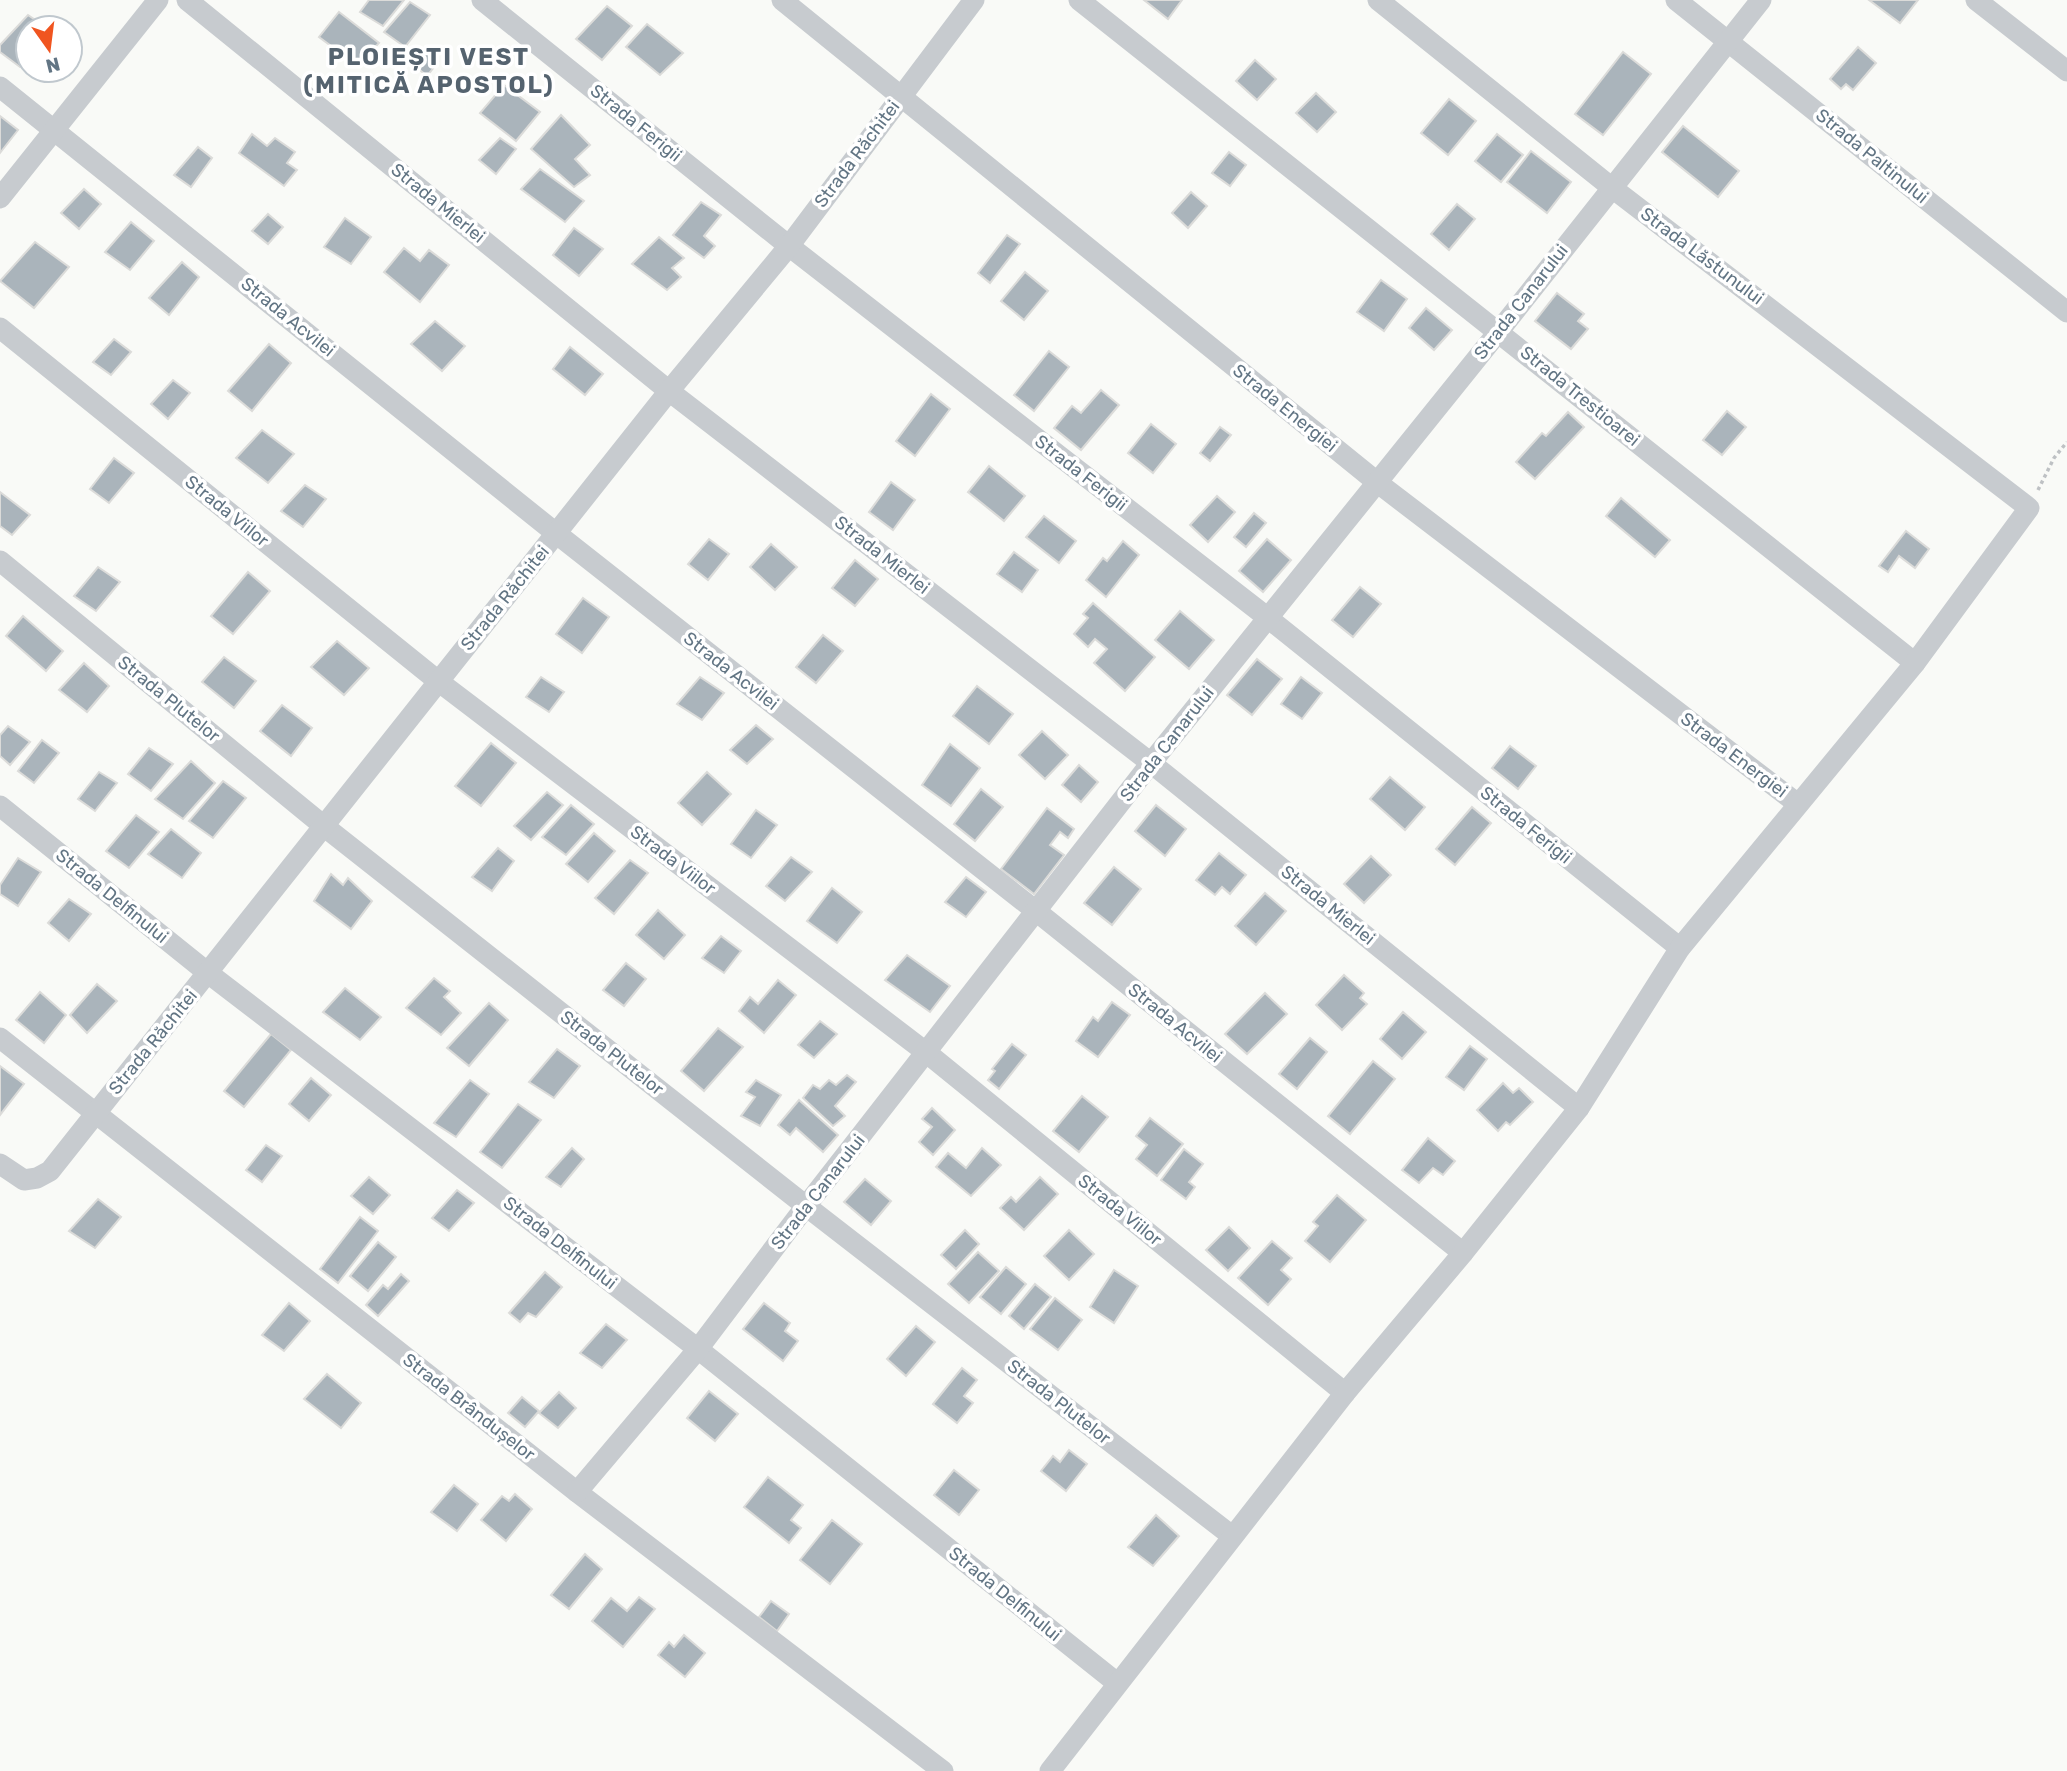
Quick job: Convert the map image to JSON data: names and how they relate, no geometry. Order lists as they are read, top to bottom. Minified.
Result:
{"streets":{"street":["Strada Ferigii","Strada Răchitei","Strada Paltinului","Strada Mierlei","Strada Lăstunului","Strada Canarului","Strada Acvilei","Strada Trestioarei","Strada Energiei","Strada Viilor","Strada Plutelor","Strada Delfinului","Strada Brândușelor"]},"crossings":[["Strada Ferigii","Strada Răchitei"],["Strada Ferigii","Strada Canarului"],["Strada Răchitei","Strada Mierlei"],["Strada Răchitei","Strada Acvilei"],["Strada Răchitei","Strada Energiei"],["Strada Răchitei","Strada Viilor"],["Strada Răchitei","Strada Plutelor"],["Strada Răchitei","Strada Delfinului"],["Strada Răchitei","Strada Brândușelor"],["Strada Paltinului","Strada Canarului"],["Strada Mierlei","Strada Canarului"],["Strada Lăstunului","Strada Canarului"],["Strada Canarului","Strada Acvilei"],["Strada Canarului","Strada Trestioarei"],["Strada Canarului","Strada Energiei"],["Strada Canarului","Strada Viilor"],["Strada Canarului","Strada Plutelor"],["Strada Canarului","Strada Delfinului"],["Strada Canarului","Strada Brândușelor"]],"districts":["PLOIEȘTI VEST (MITICĂ APOSTOL)"],"north":"bottom"}
